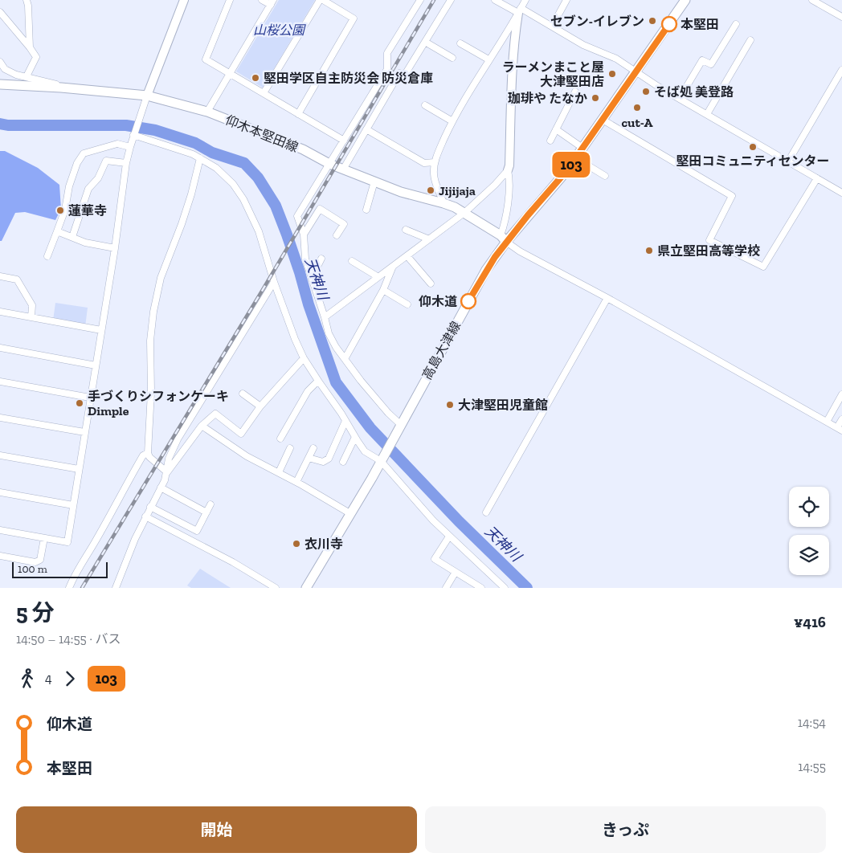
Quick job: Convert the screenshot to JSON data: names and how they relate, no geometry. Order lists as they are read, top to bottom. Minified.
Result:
{"streets":{"main road":["仰木本堅田線","高島大津線"]},"crossings":[["仰木本堅田線","高島大津線"]],"water":["天神川"],"parks":["山桜公園"],"places":["セブン-イレブン","本堅田","ラーメンまこと屋 大津堅田店","堅田学区自主防災会 防災倉庫","そば処 美登路","珈琲や たなか","cut-A","堅田コミュニティセンター","Jijijaja","蓮華寺","県立堅田高等学校","仰木道","手づくりシフォンケーキ Dimple","大津堅田児童館","衣川寺"],"lines":["bus line 103"],"scale_bar":"100 m","page":{"on_map":"103","scale":"100 m","heading":["5 分","14:50 – 14:55 · バス","¥416"],"legs":["4","103"],"list":[{"name":"仰木道","value":"14:54"},{"name":"本堅田","value":"14:55"}],"buttons":["開始","きっぷ"]}}
